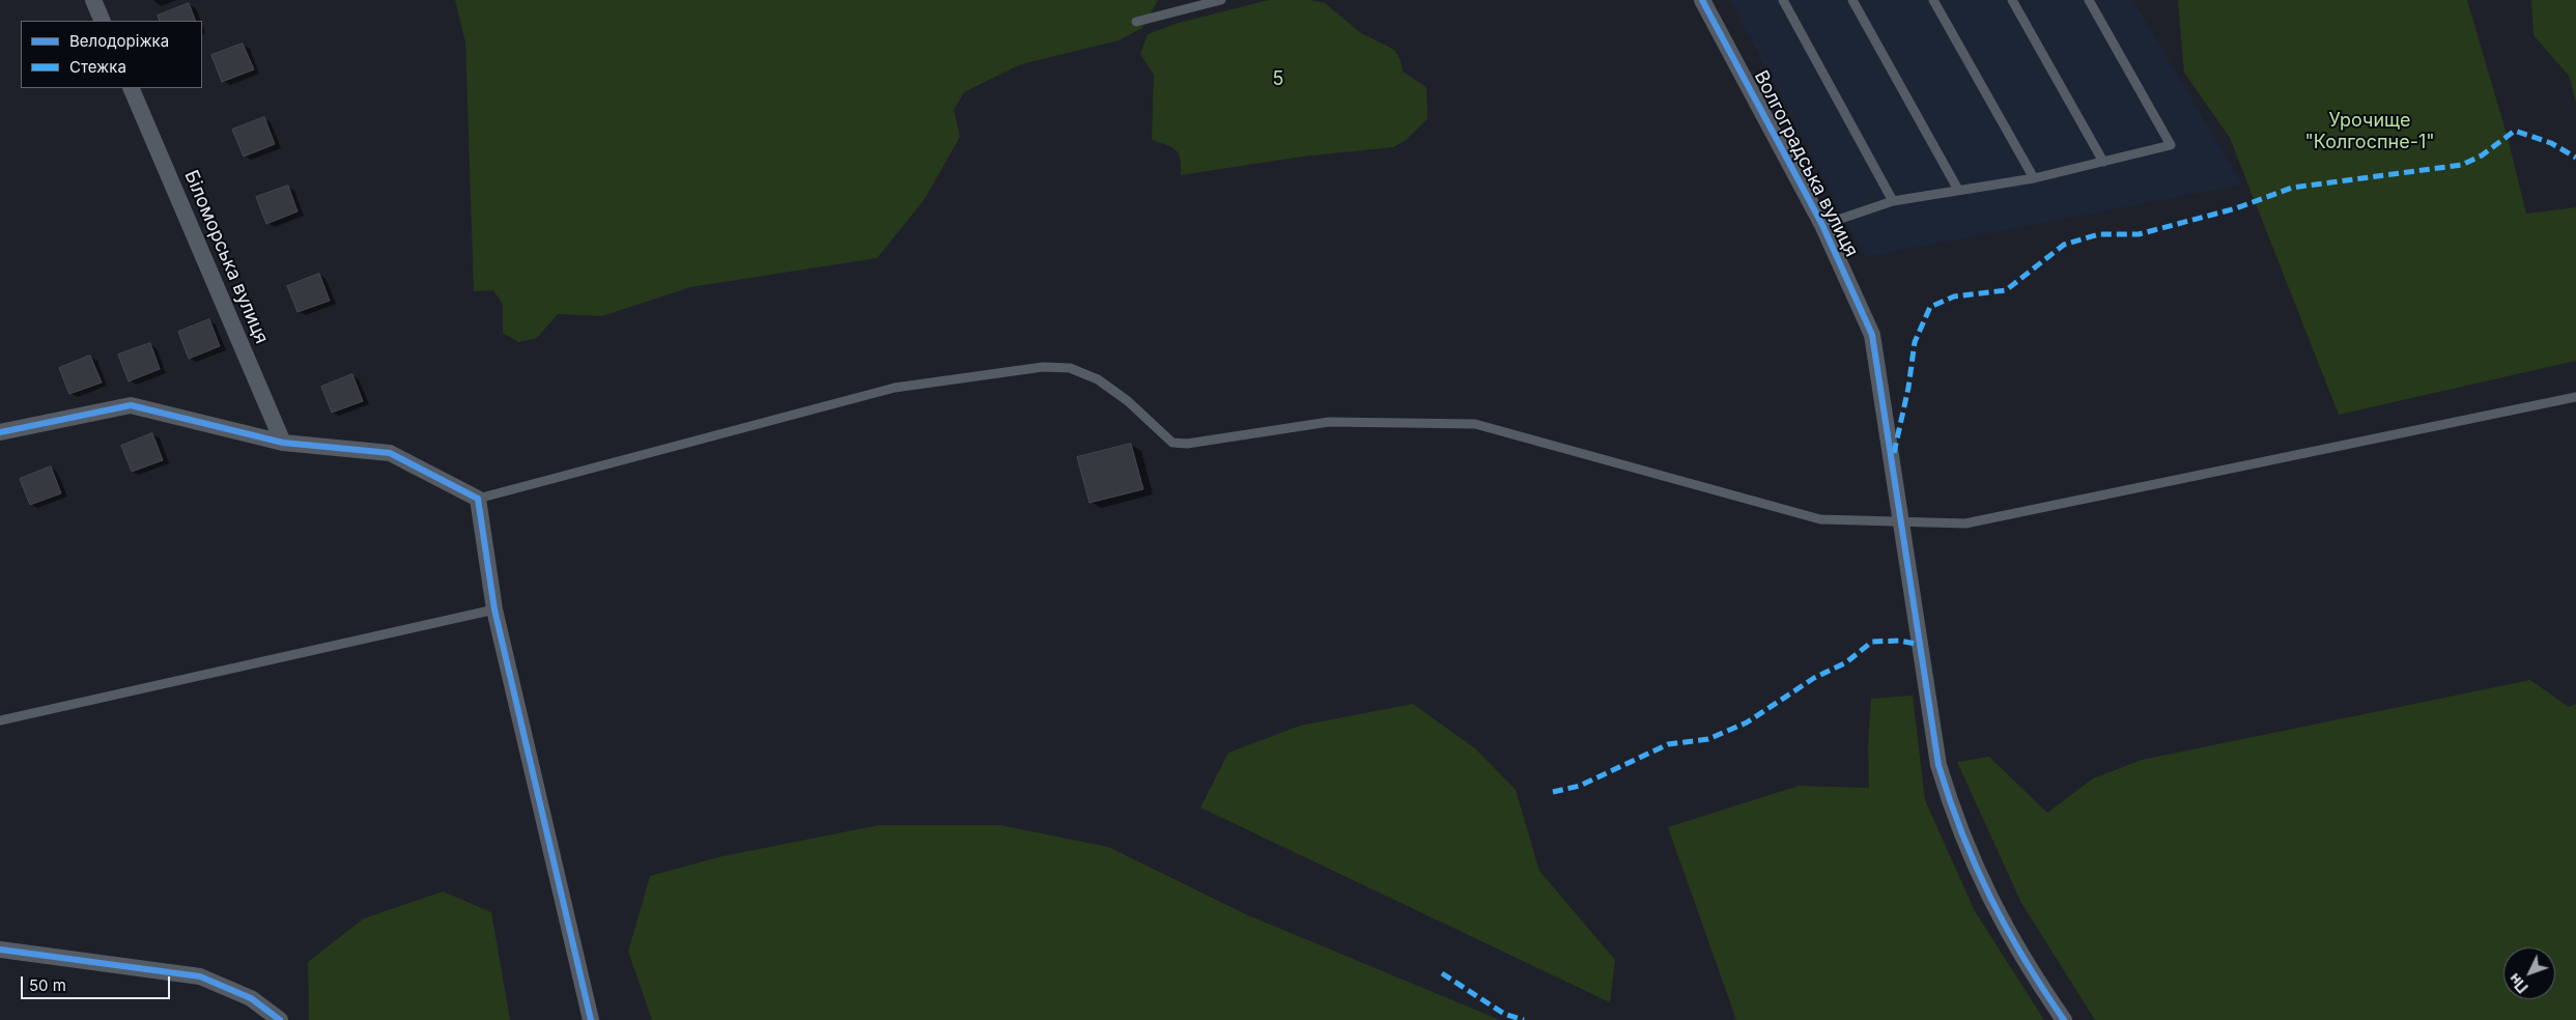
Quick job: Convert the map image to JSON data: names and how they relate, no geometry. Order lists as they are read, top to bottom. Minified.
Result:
{"streets":{"street":["Волгоградська вулиця","Біломорська вулиця"]},"parks":["5","Урочище \"Колгоспне-1\""],"legend":["Велодоріжка","Стежка"],"scale_bar":"50 m","north":"bottom left"}
